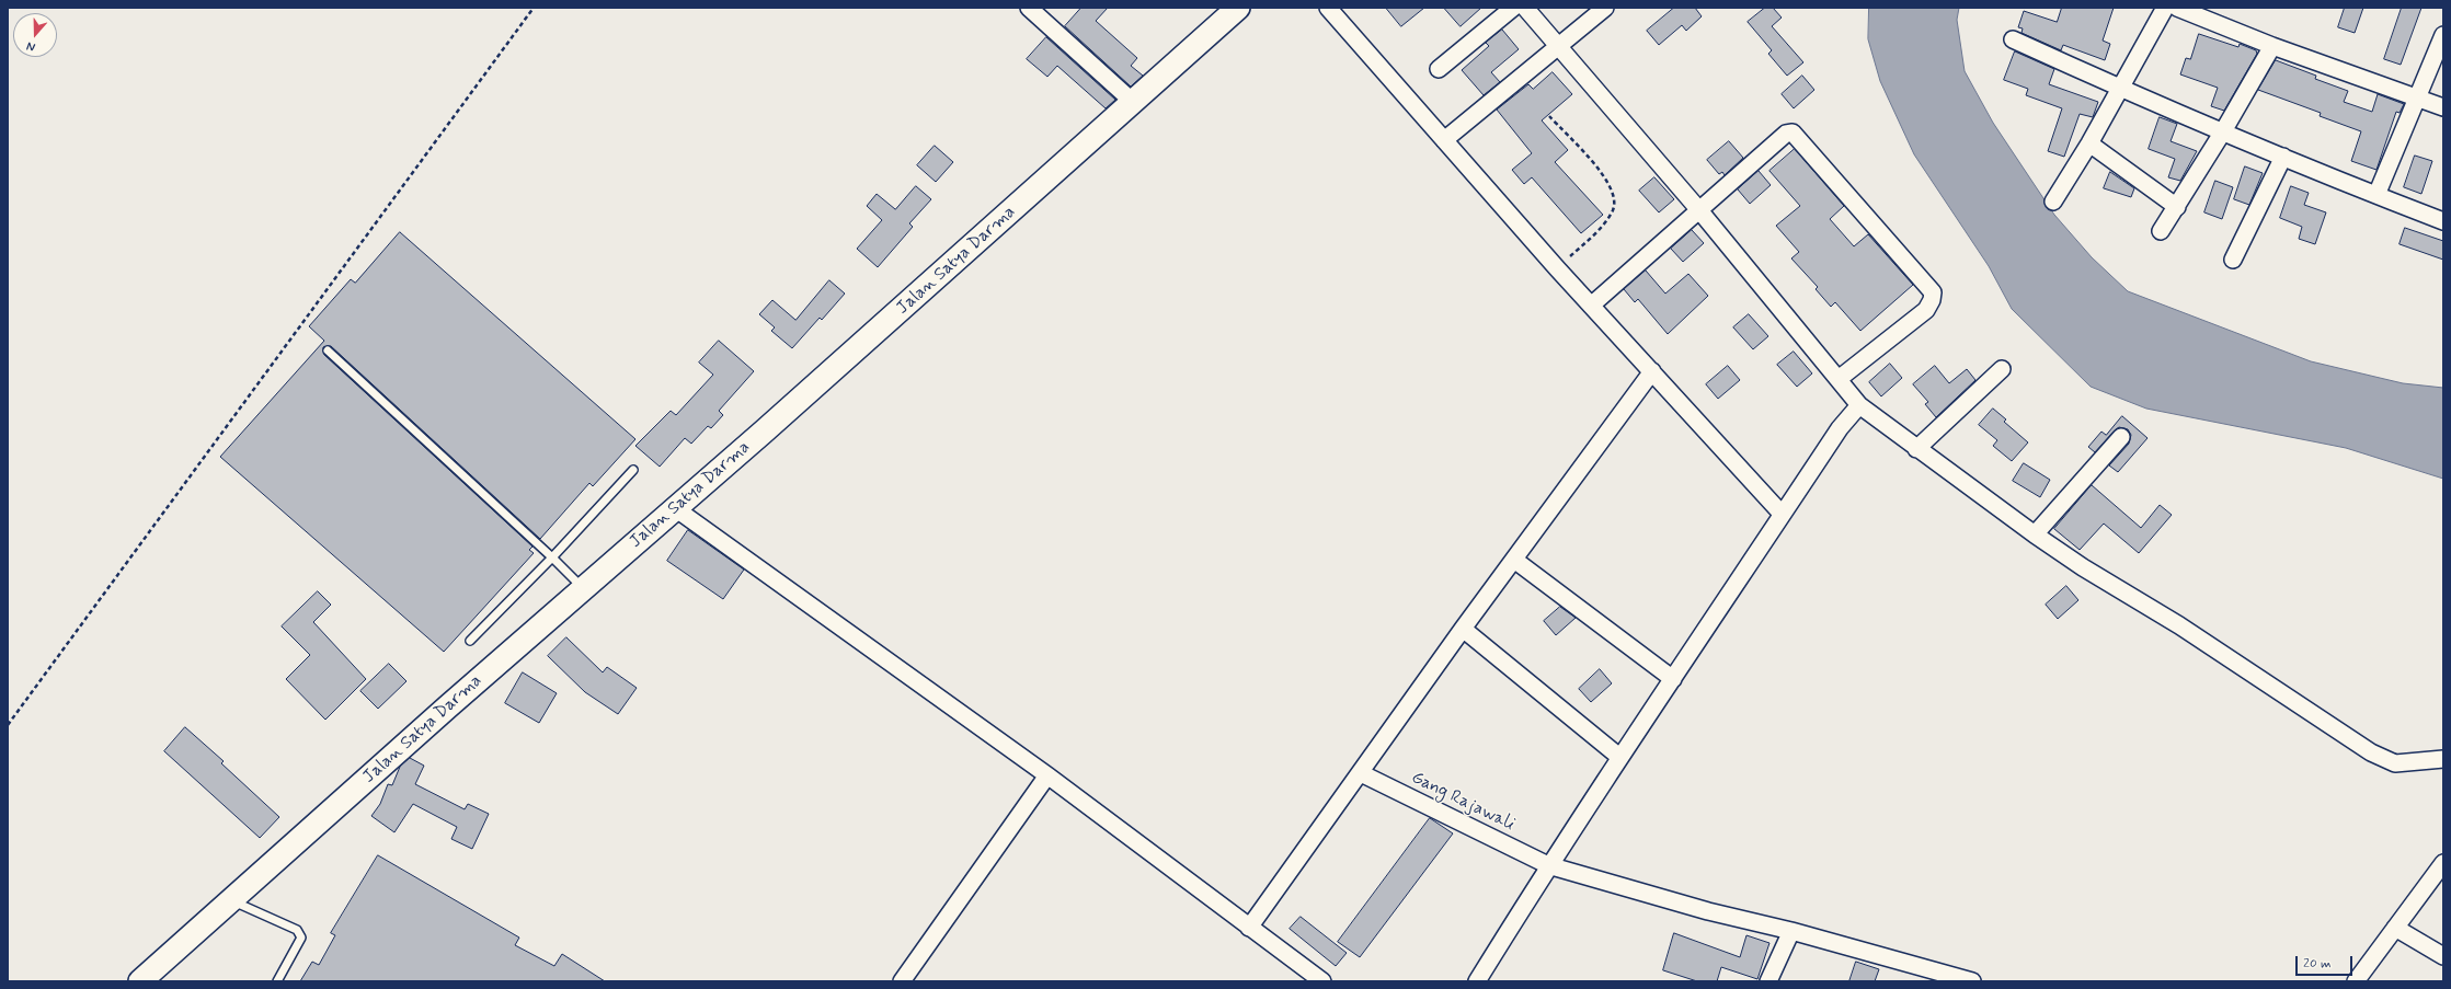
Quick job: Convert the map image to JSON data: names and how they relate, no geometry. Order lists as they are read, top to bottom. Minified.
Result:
{"streets":{"main road":["Jalan Satya Darma"],"street":["Gang Rajawali"]},"scale_bar":"20 m","north":"bottom"}
